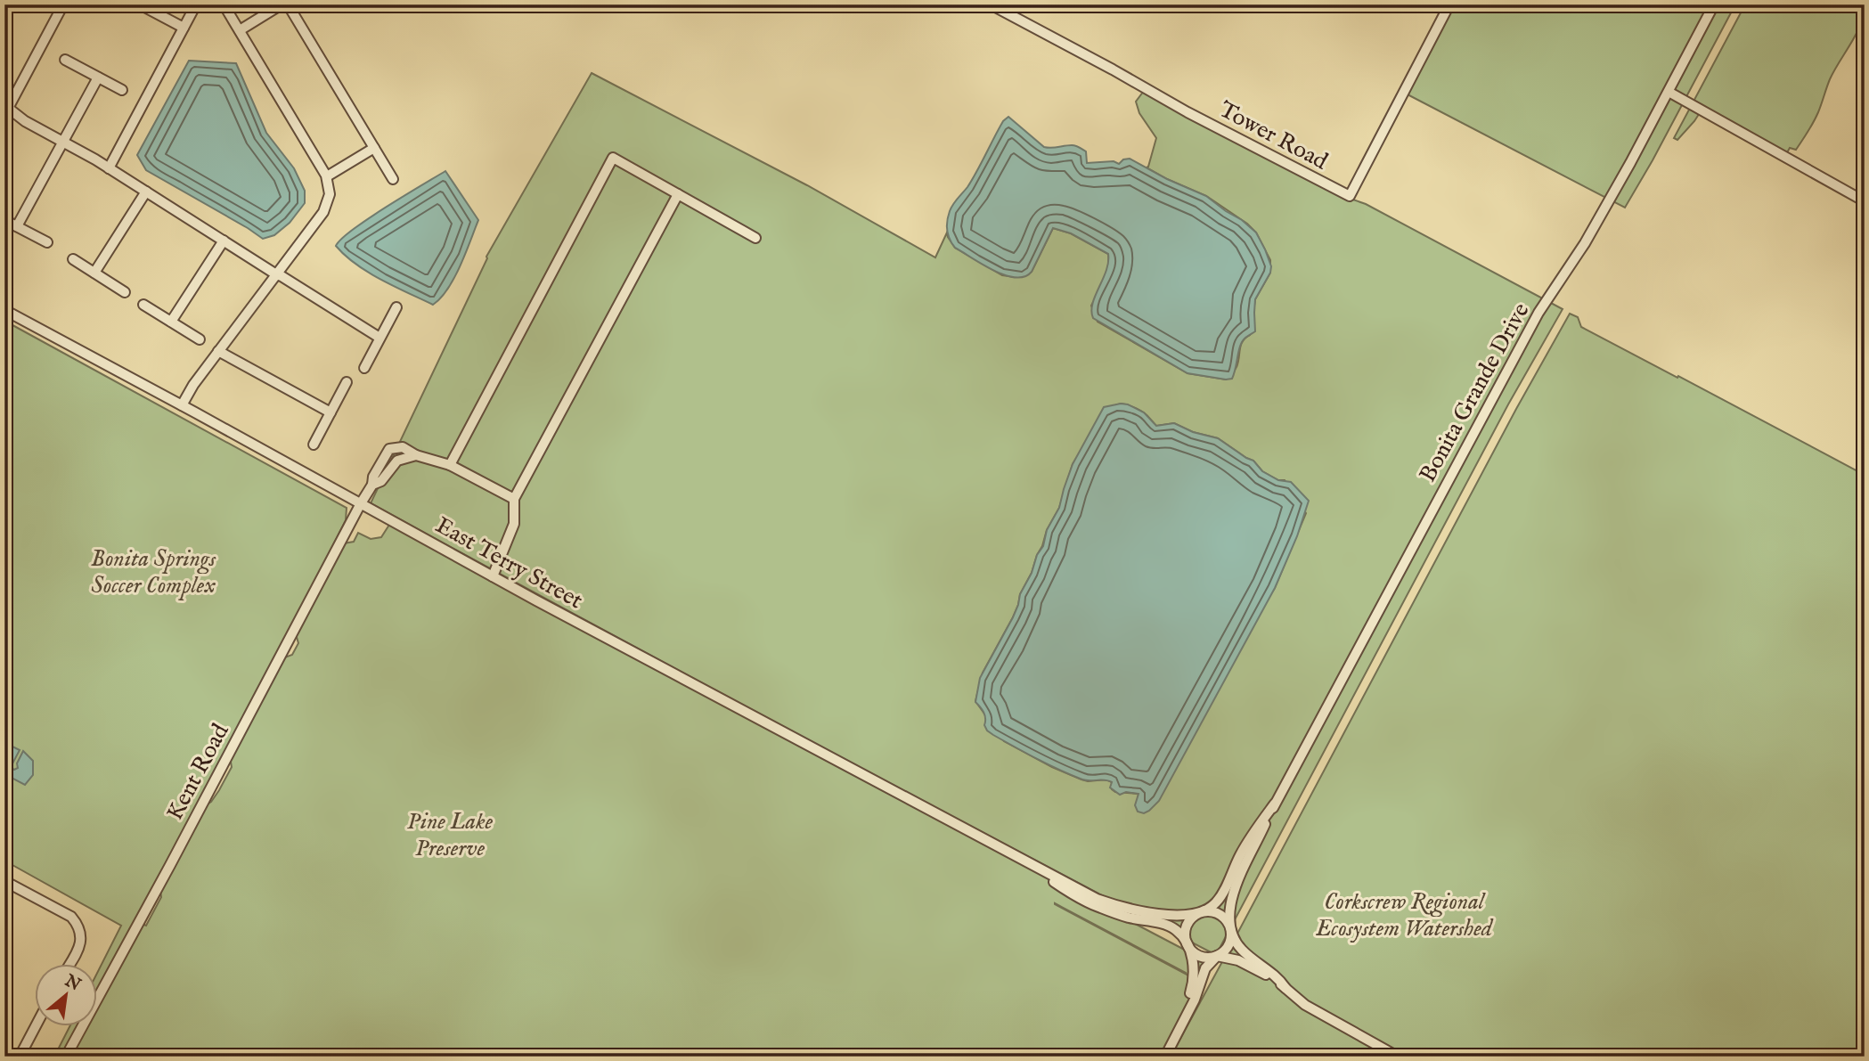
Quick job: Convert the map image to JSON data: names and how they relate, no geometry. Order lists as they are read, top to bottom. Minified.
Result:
{"streets":{"street":["Tower Road","Bonita Grande Drive","East Terry Street","Kent Road"]},"crossings":[["Bonita Grande Drive","East Terry Street"],["East Terry Street","Kent Road"]],"parks":["Bonita Springs Soccer Complex","Pine Lake Preserve","Corkscrew Regional Ecosystem Watershed"],"north":"top right"}
